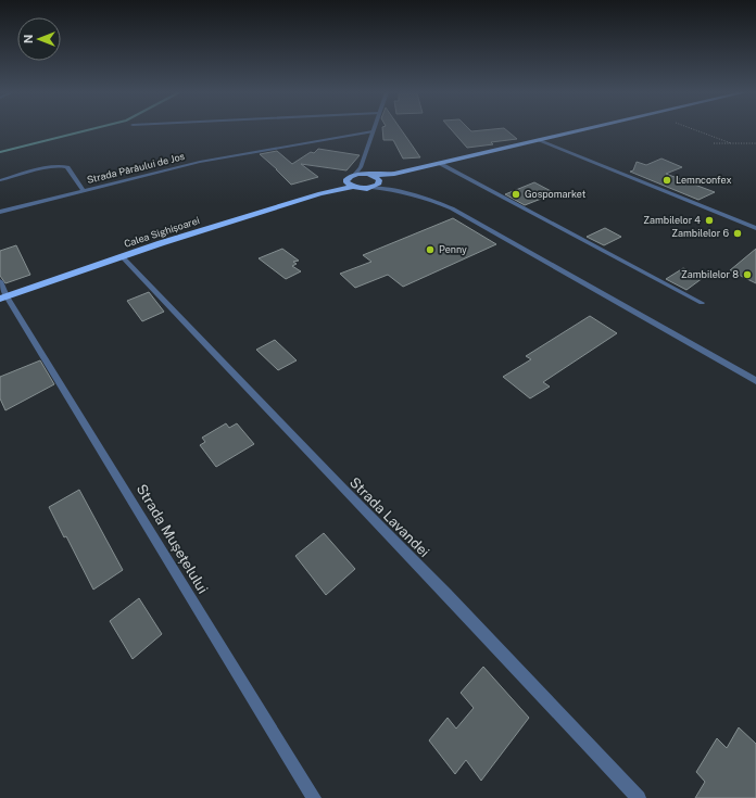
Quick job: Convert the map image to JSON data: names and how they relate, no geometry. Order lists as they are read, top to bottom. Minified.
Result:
{"streets":{"highway":["Calea Sighișoarei"],"street":["Strada Pârâului de Jos","Strada Lavandei","Strada Mușețelului"]},"crossings":[["Calea Sighișoarei","Strada Lavandei"],["Calea Sighișoarei","Strada Mușețelului"]],"places":["Lemnconfex","Gospomarket","Zambilelor 4","Zambilelor 6","Penny","Zambilelor 8"],"north":"left"}
